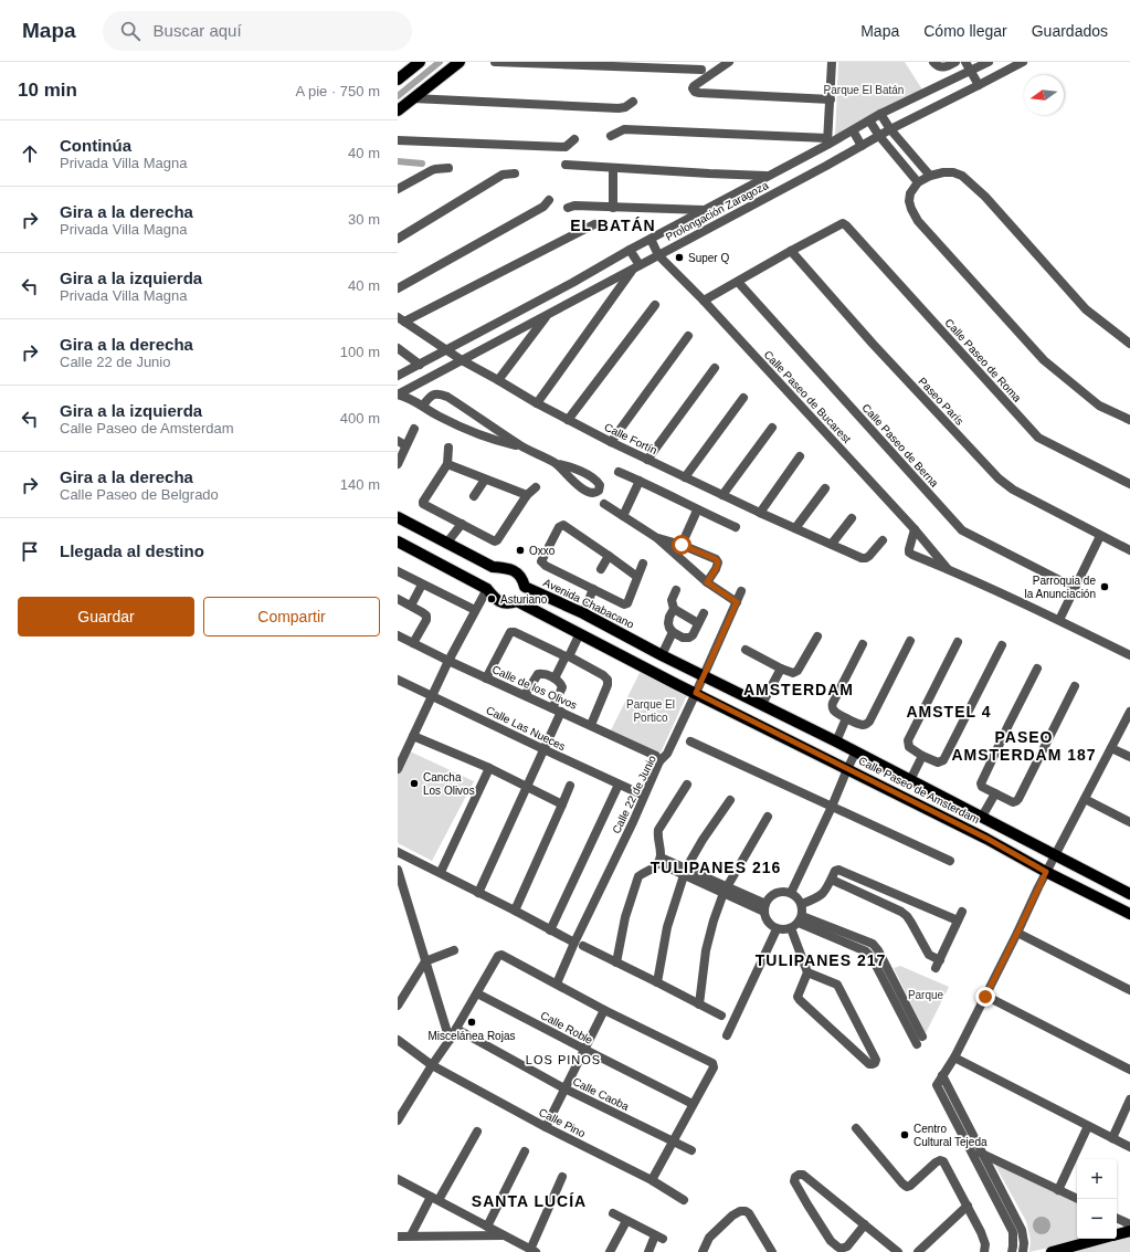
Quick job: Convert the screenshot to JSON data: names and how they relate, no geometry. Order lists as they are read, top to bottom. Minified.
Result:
{"streets":{"main road":["Avenida Chabacano","Calle Paseo de Amsterdam"],"street":["Prolongación Zaragoza","Calle Paseo de Roma","Calle Paseo de Bucarest","Paseo París","Calle Fortín","Calle Paseo de Berna","Calle de los Olivos","Calle Las Nueces","Calle 22 de Junio","Calle Roble","Calle Caoba","Calle Pino"]},"crossings":[["Prolongación Zaragoza","Calle Paseo de Bucarest"],["Prolongación Zaragoza","Calle Fortín"],["Calle Paseo de Roma","Paseo París"],["Avenida Chabacano","Calle Paseo de Amsterdam"],["Avenida Chabacano","Calle 22 de Junio"],["Calle de los Olivos","Calle 22 de Junio"],["Calle Las Nueces","Calle 22 de Junio"],["Calle Paseo de Amsterdam","Calle 22 de Junio"]],"districts":["EL BATÁN","AMSTERDAM","AMSTEL 4","PASEO AMSTERDAM 187","TULIPANES 216","TULIPANES 217","LOS PINOS","SANTA LUCÍA"],"parks":["Parque El Batán","Parque El Portico","Parque"],"places":["Super Q","Oxxo","Parroquia de la Anunciación","Asturiano","Cancha Los Olivos","Miscelánea Rojas","Centro Cultural Tejeda"],"north":"left","page":{"header":"Mapa","search":"Buscar aquí","nav":["Mapa","Cómo llegar","Guardados"],"heading":["10 min","A pie · 750 m"],"list":[["Continúa","Privada Villa Magna","40 m"],["Gira a la derecha","Privada Villa Magna","30 m"],["Gira a la izquierda","Privada Villa Magna","40 m"],["Gira a la derecha","Calle 22 de Junio","100 m"],["Gira a la izquierda","Calle Paseo de Amsterdam","400 m"],["Gira a la derecha","Calle Paseo de Belgrado","140 m"],"Llegada al destino"],"buttons":["Guardar","Compartir"],"map_buttons":["+","−"]}}
